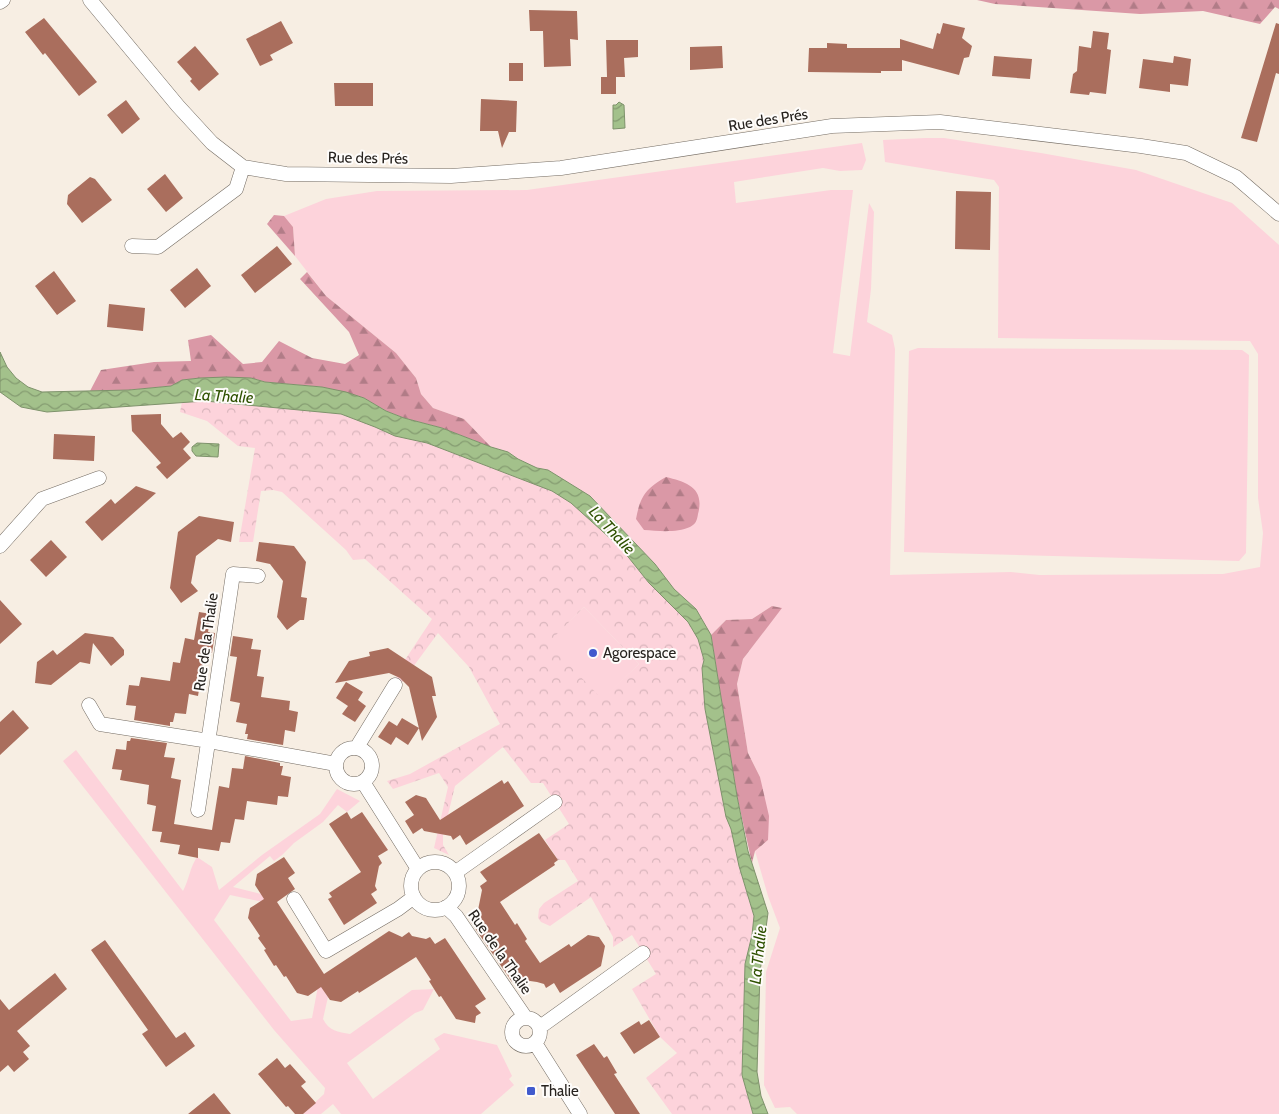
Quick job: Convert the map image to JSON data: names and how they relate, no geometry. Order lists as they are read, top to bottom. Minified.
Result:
{"streets":{"street":["Rue des Prés","Rue de la Thalie"]},"water":["La Thalie"],"places":{"other":["Agorespace"],"transit":["Thalie"]}}
